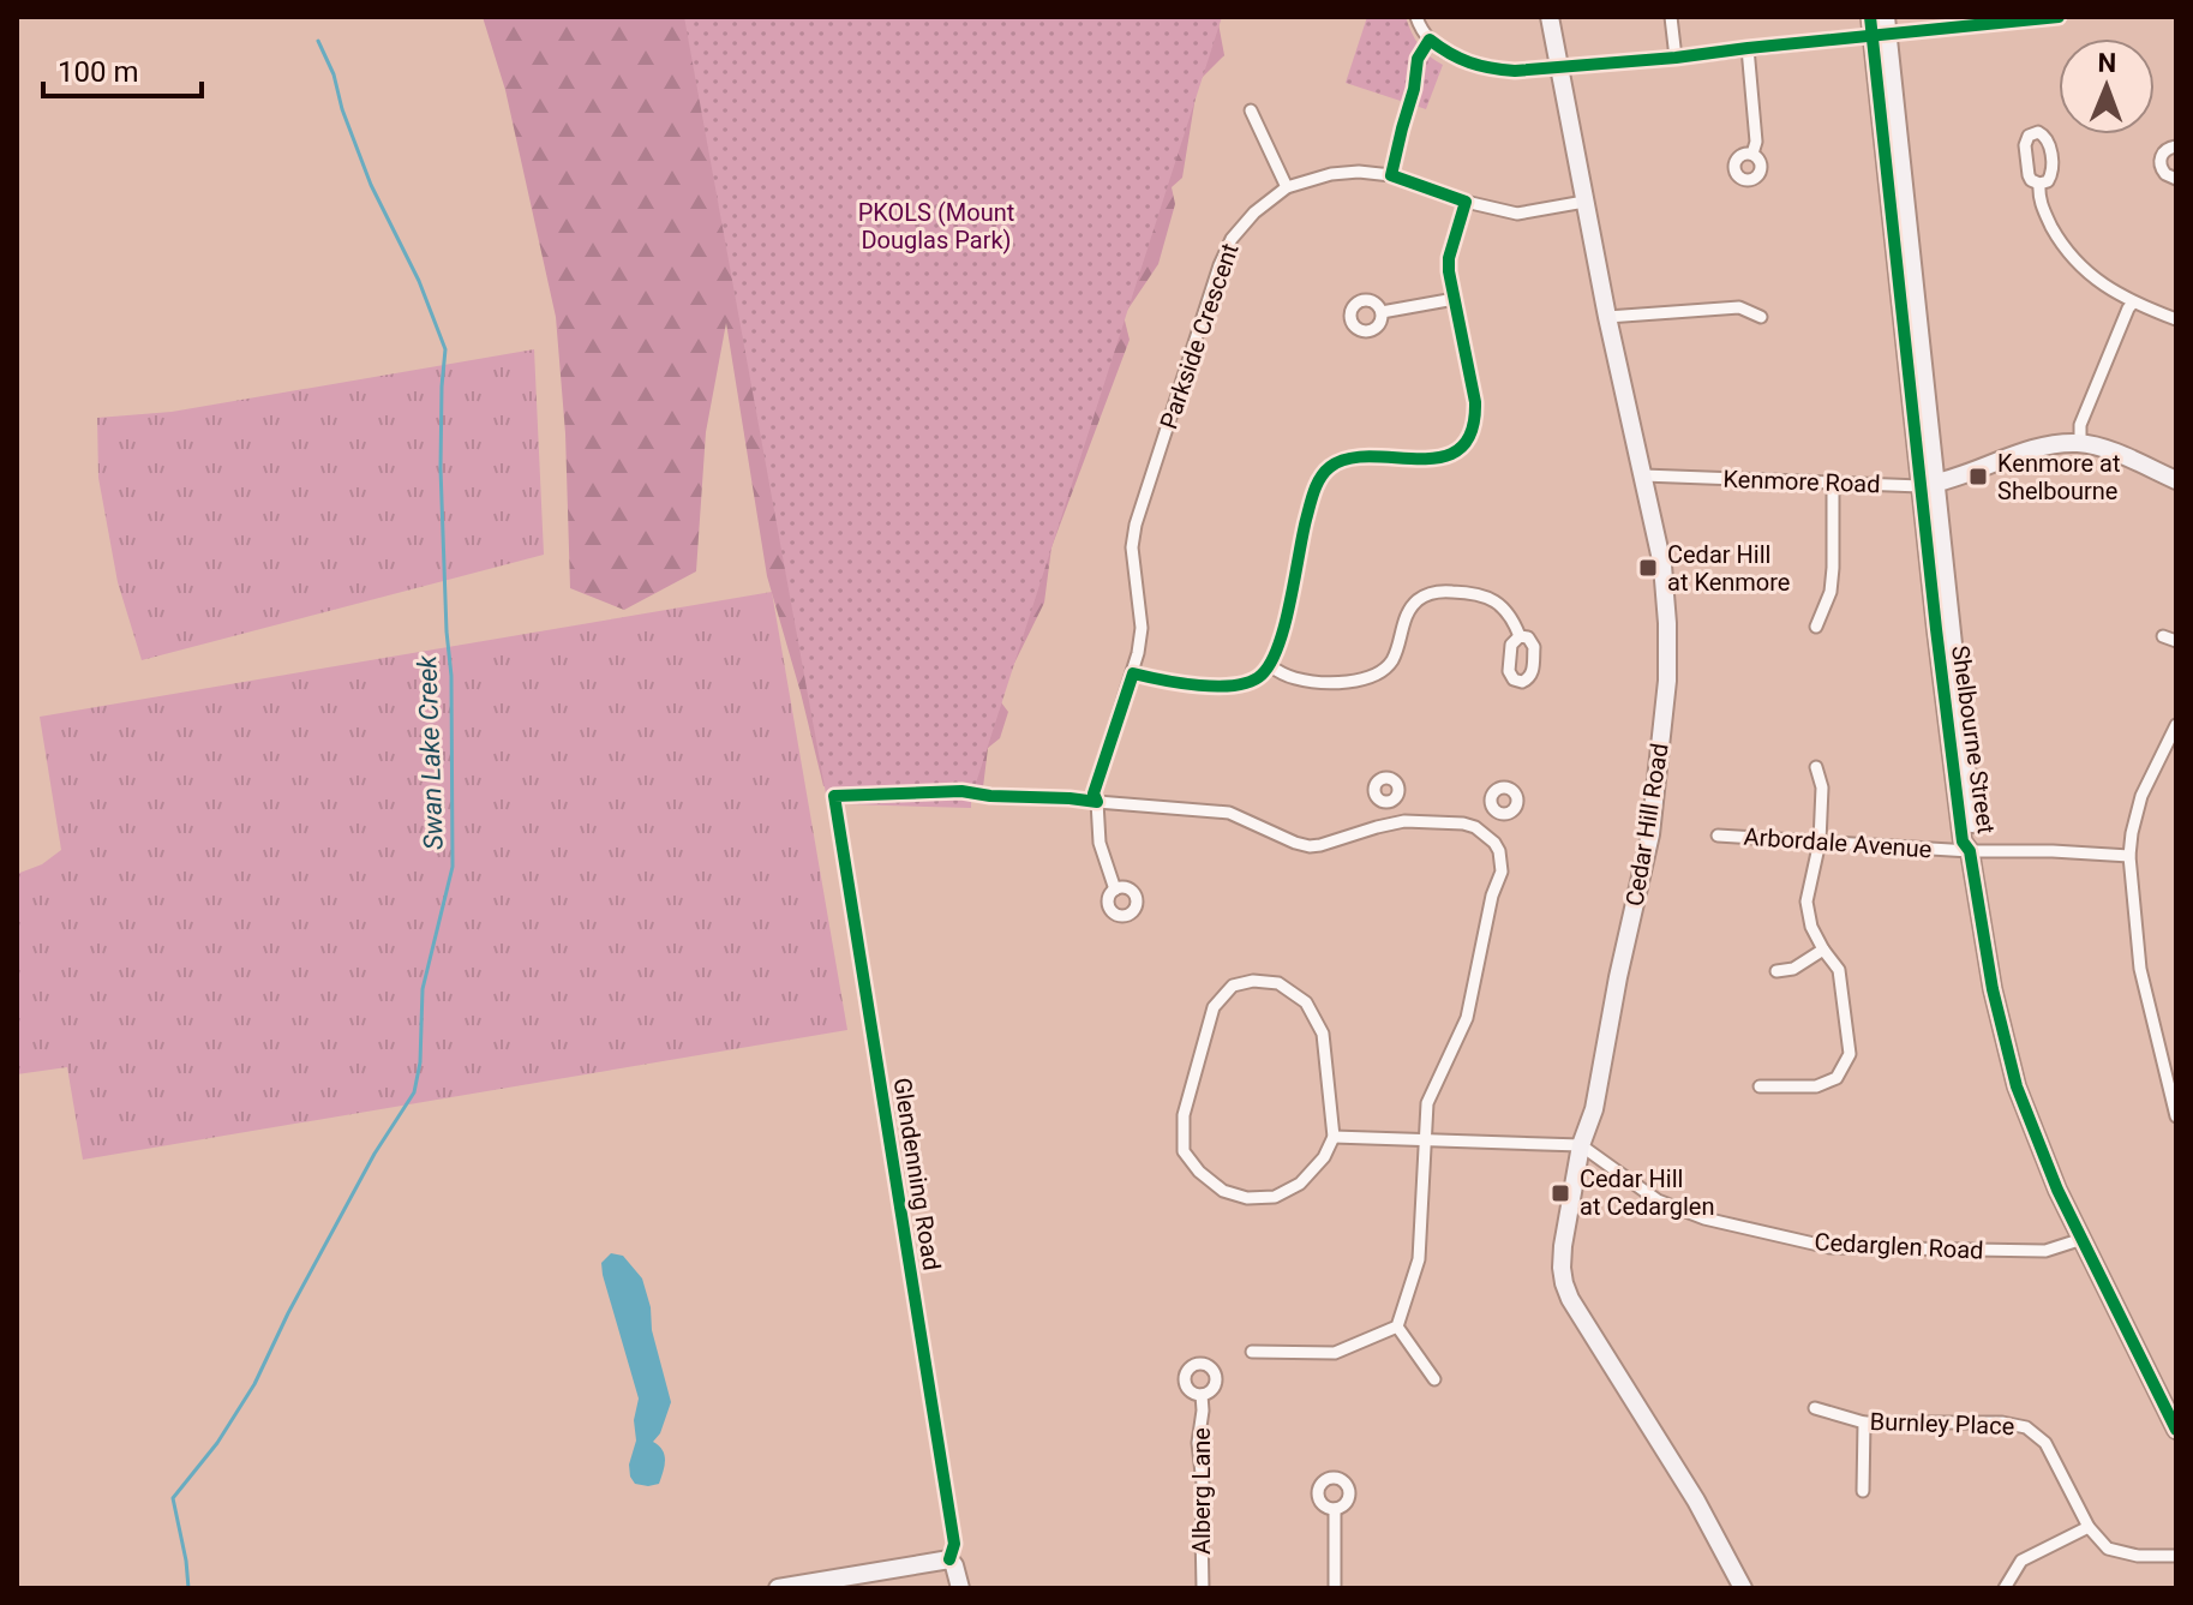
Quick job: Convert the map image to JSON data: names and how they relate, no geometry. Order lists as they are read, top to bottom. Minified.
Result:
{"streets":{"street":["Parkside Crescent","Kenmore Road","Shelbourne Street","Cedar Hill Road","Arbordale Avenue","Glendenning Road","Cedarglen Road","Burnley Place","Alberg Lane"]},"crossings":[["Parkside Crescent","Cedar Hill Road"],["Kenmore Road","Shelbourne Street"],["Kenmore Road","Cedar Hill Road"],["Shelbourne Street","Arbordale Avenue"],["Shelbourne Street","Cedarglen Road"],["Cedar Hill Road","Cedarglen Road"]],"water":["Swan Lake Creek"],"parks":["PKOLS (Mount Douglas Park)"],"places":{"transit":["Kenmore at Shelbourne","Cedar Hill at Kenmore","Cedar Hill at Cedarglen"]},"scale_bar":"100 m","north":"top"}
